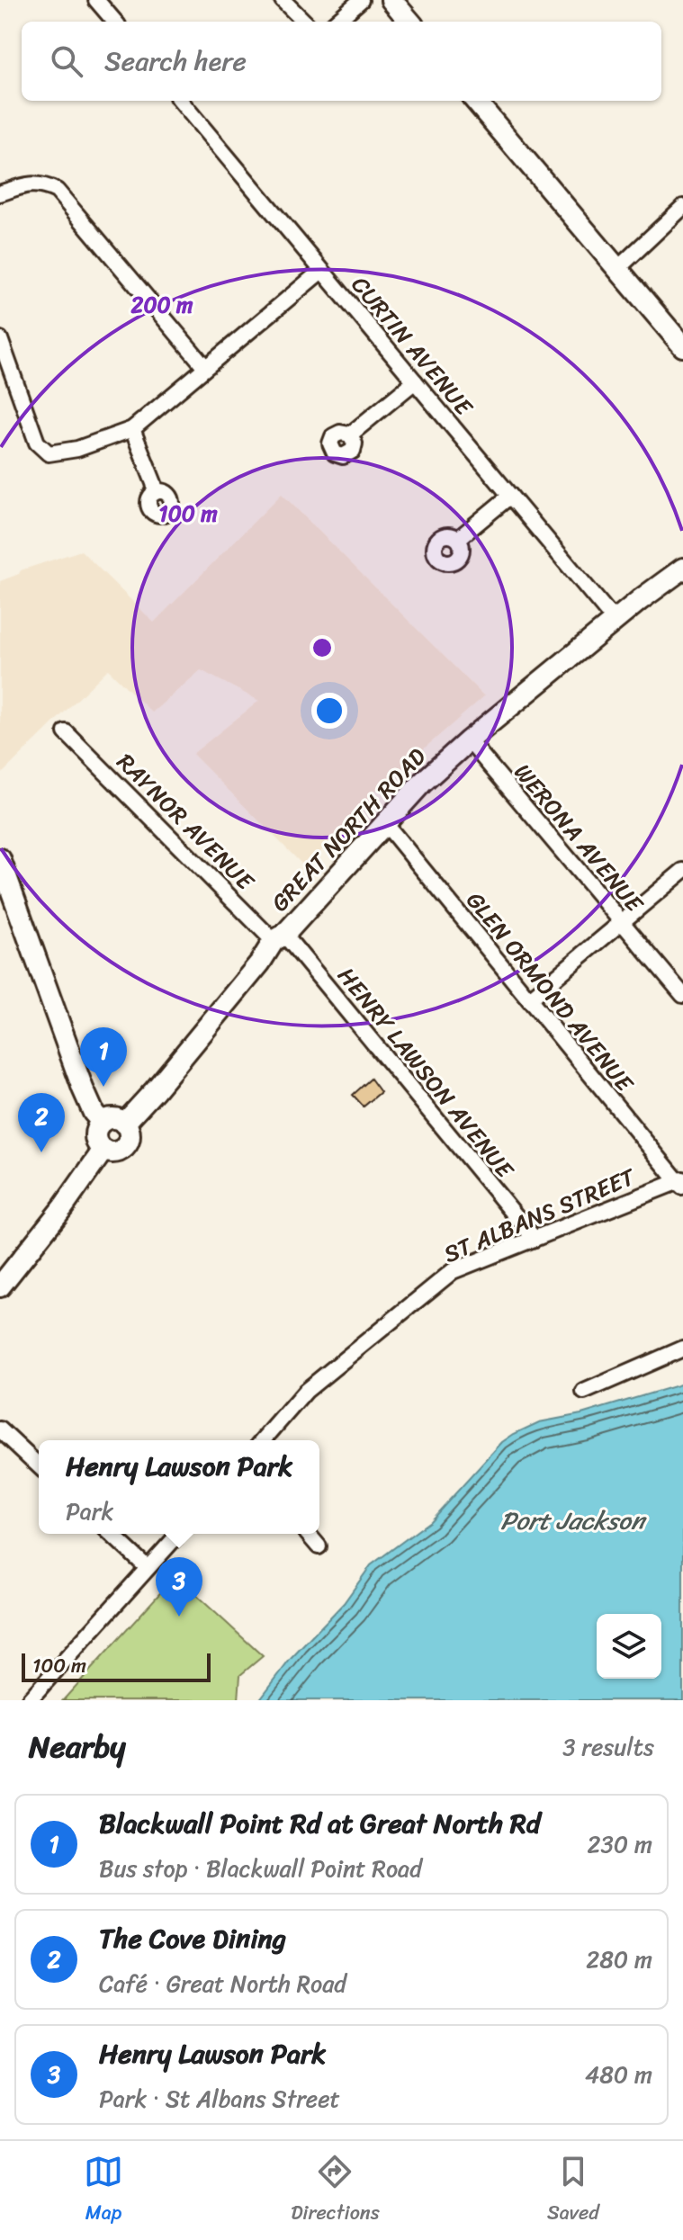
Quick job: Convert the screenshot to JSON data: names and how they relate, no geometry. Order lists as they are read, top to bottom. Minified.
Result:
{"streets":{"main road":["GREAT NORTH ROAD"],"street":["CURTIN AVENUE","RAYNOR AVENUE","WERONA AVENUE","GLEN ORMOND AVENUE","HENRY LAWSON AVENUE","ST ALBANS STREET"]},"crossings":[["CURTIN AVENUE","GREAT NORTH ROAD"],["RAYNOR AVENUE","GREAT NORTH ROAD"],["RAYNOR AVENUE","HENRY LAWSON AVENUE"],["GREAT NORTH ROAD","WERONA AVENUE"],["GREAT NORTH ROAD","GLEN ORMOND AVENUE"],["GREAT NORTH ROAD","HENRY LAWSON AVENUE"],["GLEN ORMOND AVENUE","ST ALBANS STREET"],["HENRY LAWSON AVENUE","ST ALBANS STREET"]],"water":["Port Jackson"],"scale_bar":"100 m","page":{"search":"Search here","pins":["1","2","3"],"popup":["Henry Lawson Park","Park"],"scale":"100 m","heading":["Nearby","3 results"],"list":[{"mark":"1","name":"Blackwall Point Rd at Great North Rd","note":"Bus stop · Blackwall Point Road","value":"230 m"},{"mark":"2","name":"The Cove Dining","note":"Café · Great North Road","value":"280 m"},{"mark":"3","name":"Henry Lawson Park","note":"Park · St Albans Street","value":"480 m"}],"nav":["Map","Directions","Saved"]},"rings":["200 m","100 m"]}
